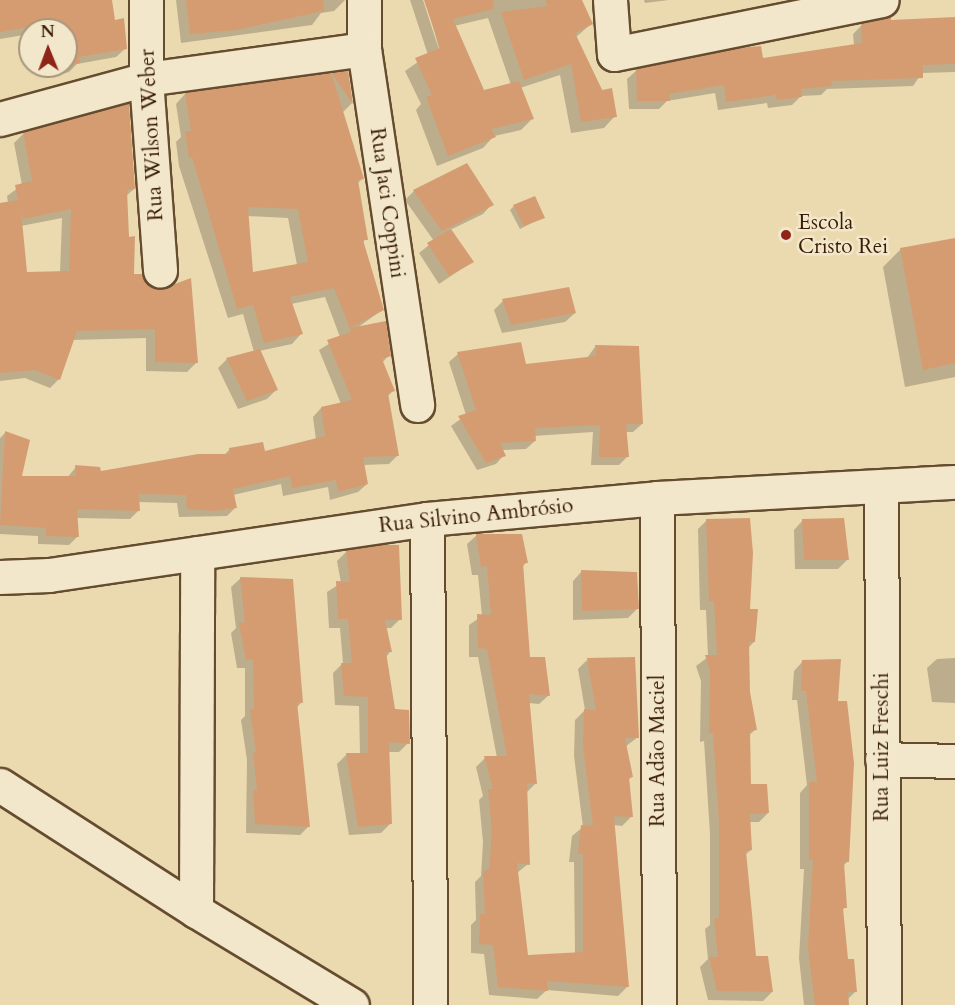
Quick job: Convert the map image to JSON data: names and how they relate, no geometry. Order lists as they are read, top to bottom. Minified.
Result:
{"streets":{"street":["Rua Wilson Weber","Rua Jaci Coppini","Rua Silvino Ambrósio","Rua Luiz Freschi","Rua Adão Maciel"]},"crossings":[["Rua Silvino Ambrósio","Rua Luiz Freschi"],["Rua Silvino Ambrósio","Rua Adão Maciel"]],"places":["Escola Cristo Rei"],"north":"top"}
